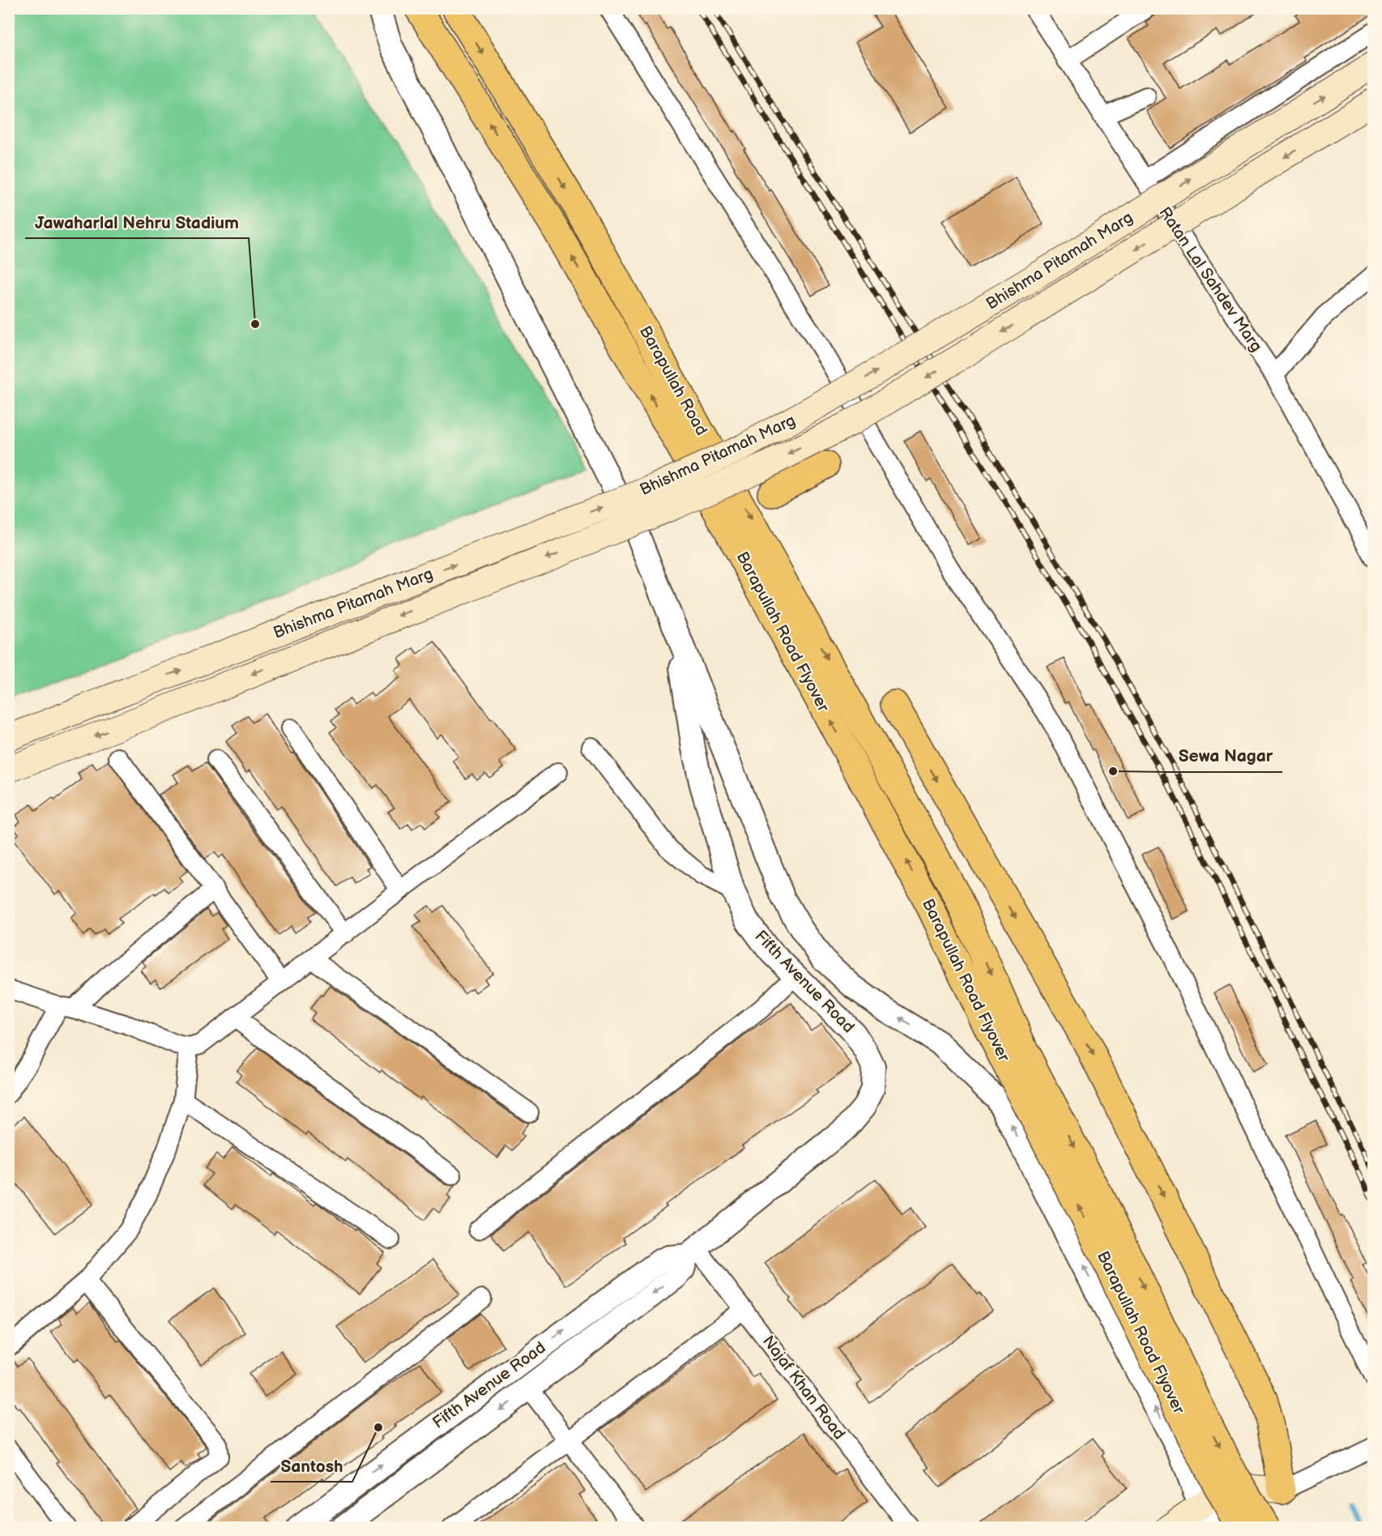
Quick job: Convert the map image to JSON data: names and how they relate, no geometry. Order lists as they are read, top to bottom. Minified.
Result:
{"streets":{"highway":["Barapullah Road","Barapullah Road Flyover"],"main road":["Bhishma Pitamah Marg"],"street":["Ratan Lal Sahdev Marg","Fifth Avenue Road","Najaf Khan Road"]},"crossings":[["Barapullah Road","Barapullah Road Flyover"],["Fifth Avenue Road","Najaf Khan Road"]],"places":["Jawaharlal Nehru Stadium","Sewa Nagar","Santosh"]}
